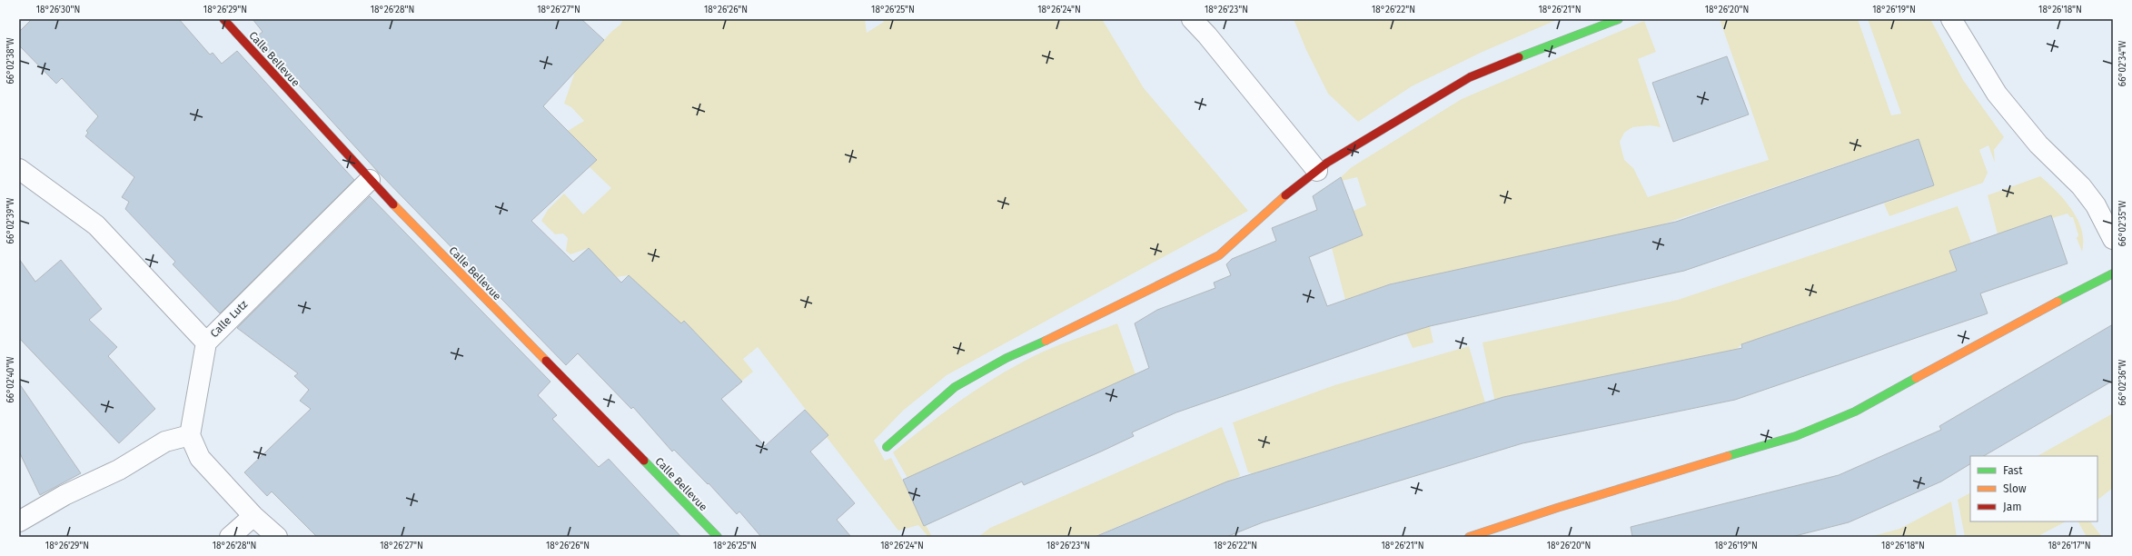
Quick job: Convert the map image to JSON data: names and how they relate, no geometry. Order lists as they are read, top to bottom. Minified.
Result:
{"streets":{"street":["Calle Bellevue","Calle Lutz"]},"crossings":[["Calle Bellevue","Calle Lutz"]],"legend":["Fast","Slow","Jam"],"coordinates":["18°26'30\"N","18°26'29\"N","18°26'28\"N","18°26'27\"N","18°26'26\"N","18°26'25\"N","18°26'24\"N","18°26'23\"N","18°26'22\"N","18°26'21\"N","18°26'20\"N","18°26'19\"N","18°26'18\"N","66°02'38\"W","66°02'34\"W","66°02'39\"W","66°02'35\"W","66°02'40\"W","66°02'36\"W","18°26'17\"N"]}
